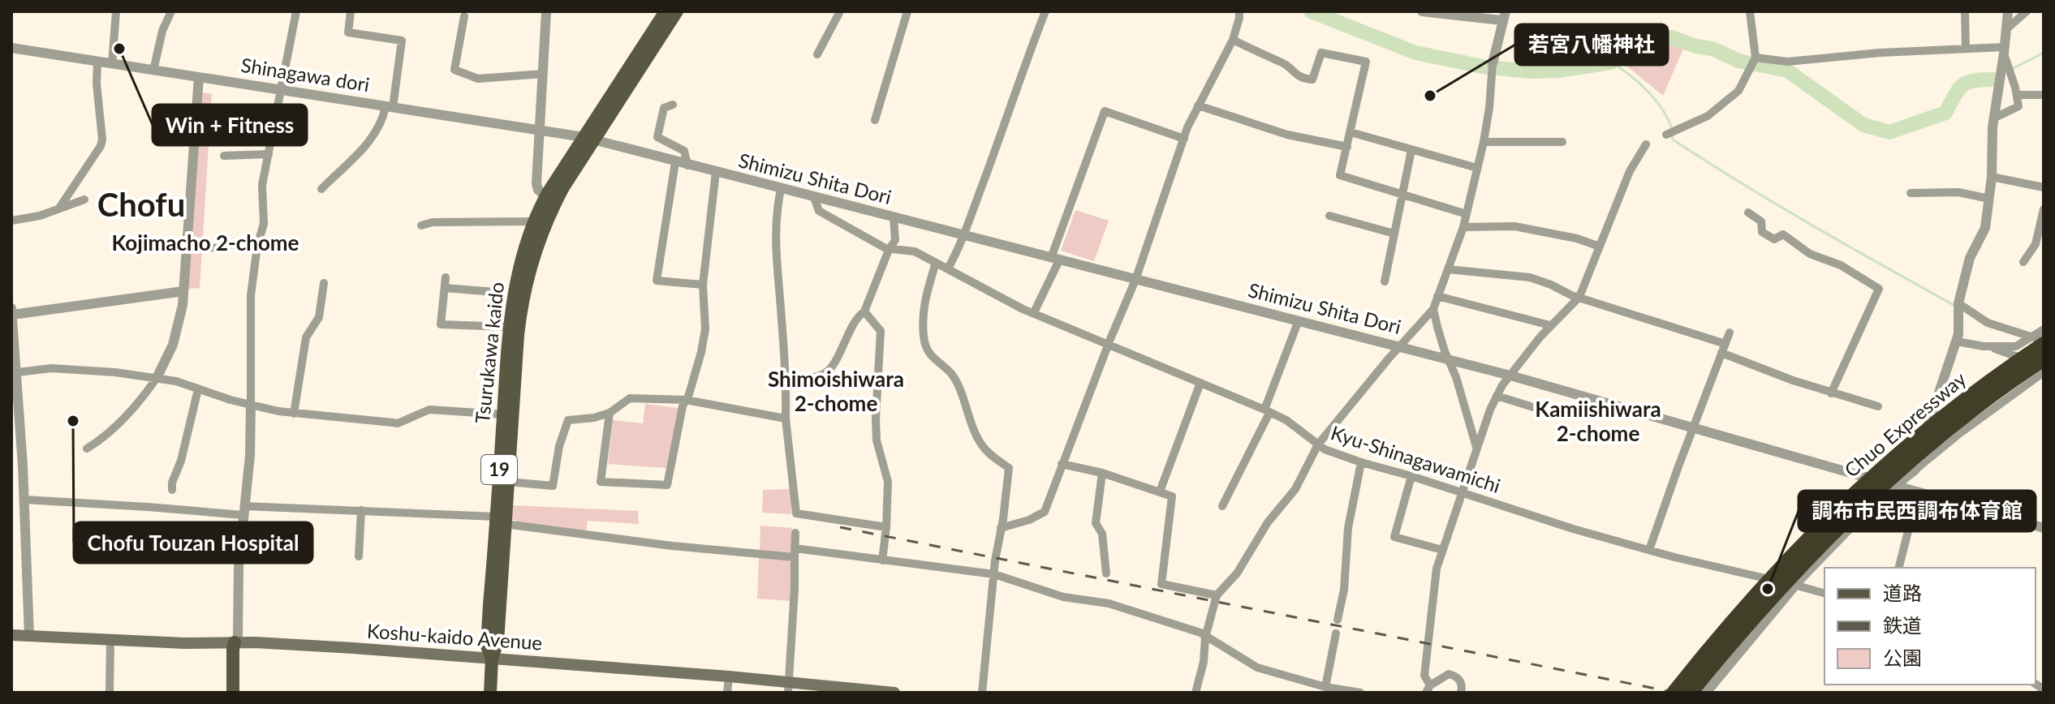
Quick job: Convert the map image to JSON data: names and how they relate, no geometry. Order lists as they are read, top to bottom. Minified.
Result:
{"streets":{"highway":["Chuo Expressway"],"main road":["Tsurukawa kaido","19","Koshu-kaido Avenue"],"street":["Shinagawa dori","Shimizu Shita Dori","Kyu-Shinagawamichi"]},"crossings":[["Shinagawa dori","Shimizu Shita Dori"],["Shinagawa dori","Tsurukawa kaido"],["Shinagawa dori","19"],["Shimizu Shita Dori","Tsurukawa kaido"],["Shimizu Shita Dori","Kyu-Shinagawamichi"],["Shimizu Shita Dori","19"],["Tsurukawa kaido","19"],["19","Koshu-kaido Avenue"]],"districts":["Chofu","Kojimacho 2-chome","Shimoishiwara 2-chome","Kamiishiwara 2-chome"],"places":["Win + Fitness","若宮八幡神社","Chofu Touzan Hospital","調布市民西調布体育館"],"legend":["道路","鉄道","公園"]}
